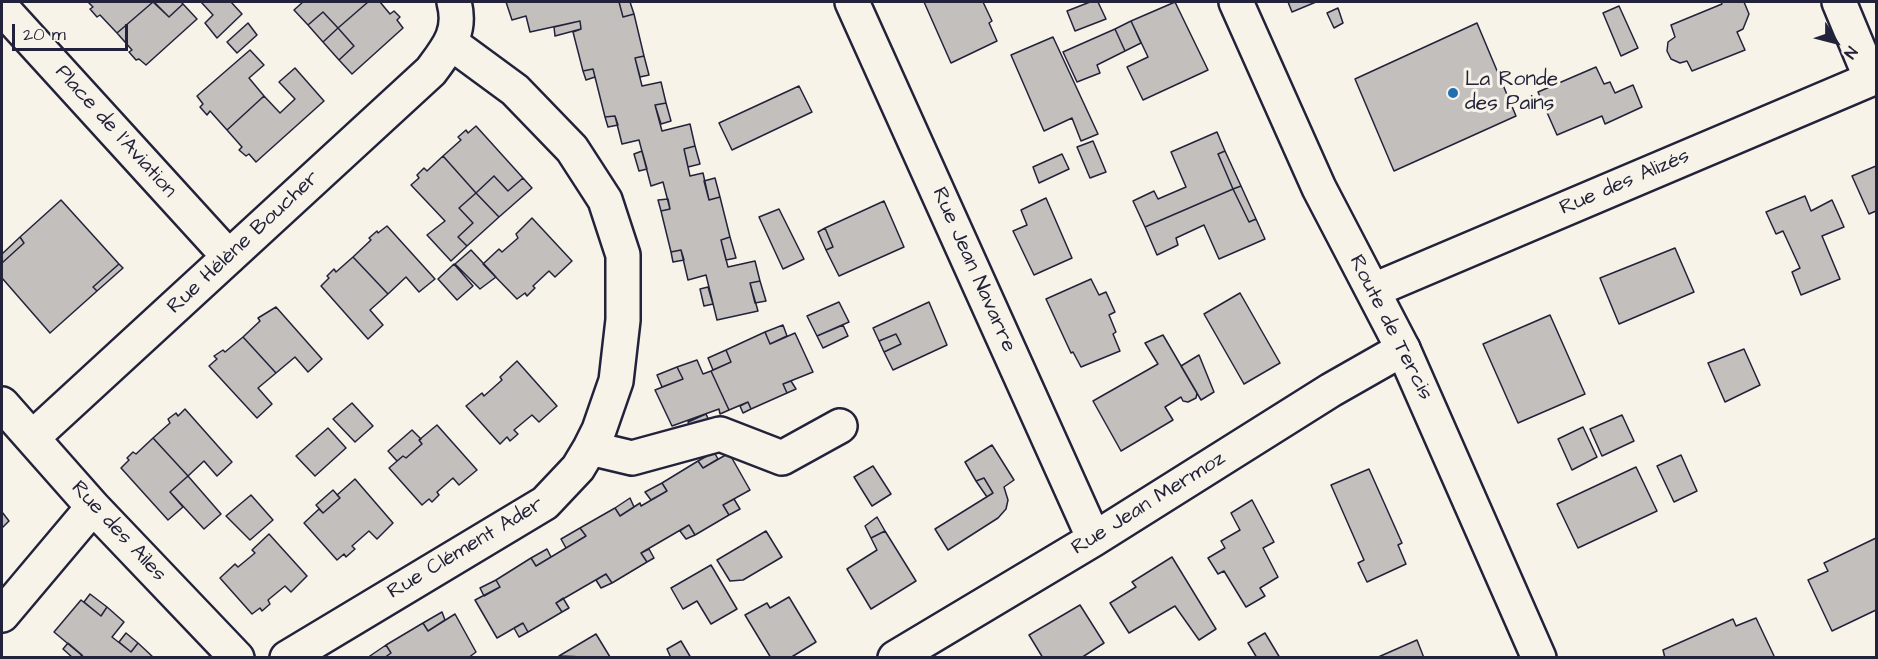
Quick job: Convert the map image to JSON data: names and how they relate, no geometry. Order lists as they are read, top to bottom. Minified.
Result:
{"streets":{"street":["Place de l'Aviation","Rue des Alizés","Rue Hélène Boucher","Rue Jean Navarre","Route de Tercis","Rue Jean Mermoz","Rue des Ailes","Rue Clément Ader"]},"crossings":[["Place de l'Aviation","Rue Hélène Boucher"],["Rue des Alizés","Route de Tercis"],["Rue Hélène Boucher","Rue des Ailes"],["Rue Hélène Boucher","Rue Clément Ader"],["Rue Jean Navarre","Rue Jean Mermoz"],["Route de Tercis","Rue Jean Mermoz"]],"places":["La Ronde des Pains"],"scale_bar":"20 m","north":"bottom right"}
